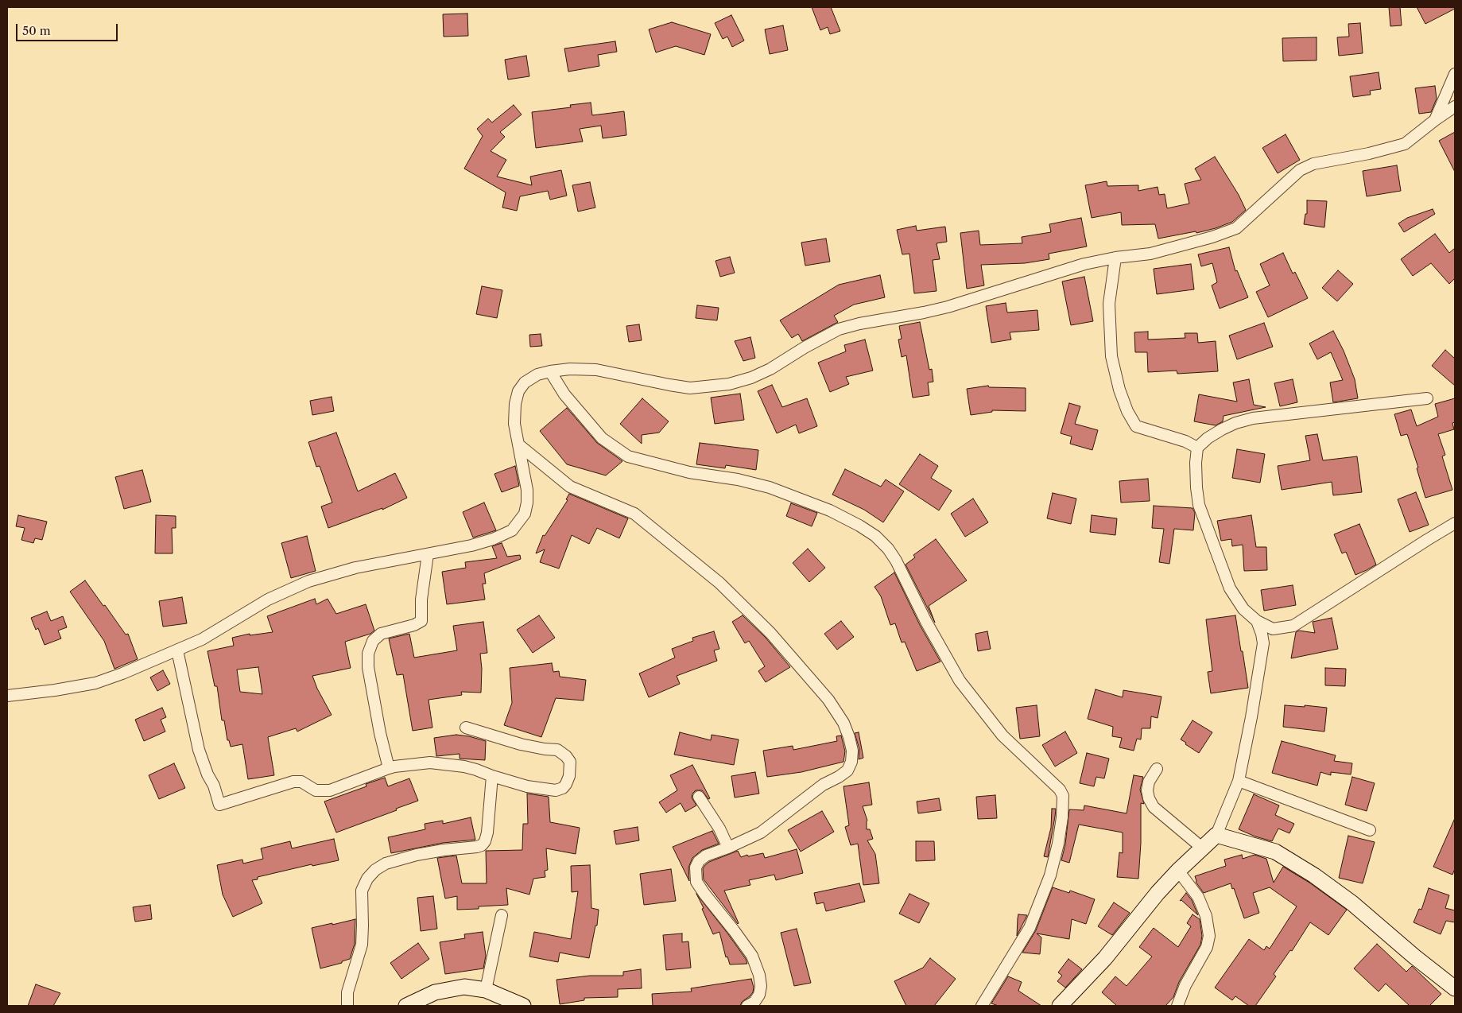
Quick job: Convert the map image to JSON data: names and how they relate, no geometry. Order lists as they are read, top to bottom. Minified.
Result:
{"scale_bar":"50 m"}
